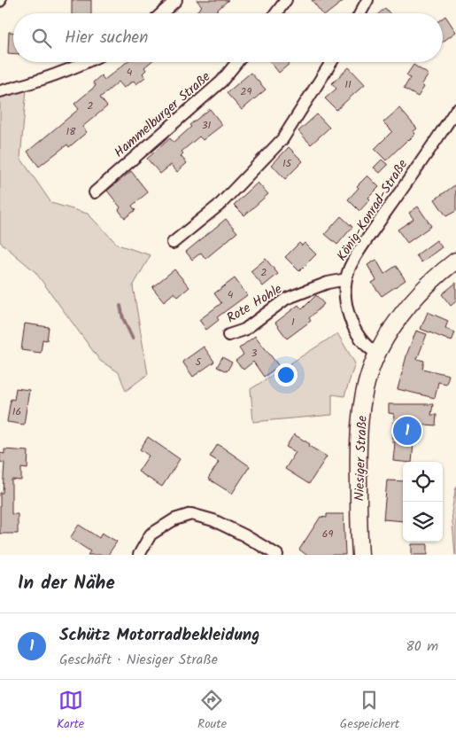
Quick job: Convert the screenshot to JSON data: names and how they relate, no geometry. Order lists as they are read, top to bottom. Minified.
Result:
{"streets":{"main road":["Niesiger Straße"],"street":["Hammelburger Straße","König-Konrad-Straße","Rote Hohle"]},"crossings":[["König-Konrad-Straße","Rote Hohle"],["König-Konrad-Straße","Niesiger Straße"]],"house_numbers":["4","11","29","2","31","18","15","2","4","1","3","5","16","69"],"page":{"search":"Hier suchen","pins":"1","heading":"In der Nähe","list":[{"mark":"1","name":"Schütz Motorradbekleidung","note":"Geschäft · Niesiger Straße","value":"80 m"}],"nav":["Karte","Route","Gespeichert"]}}
